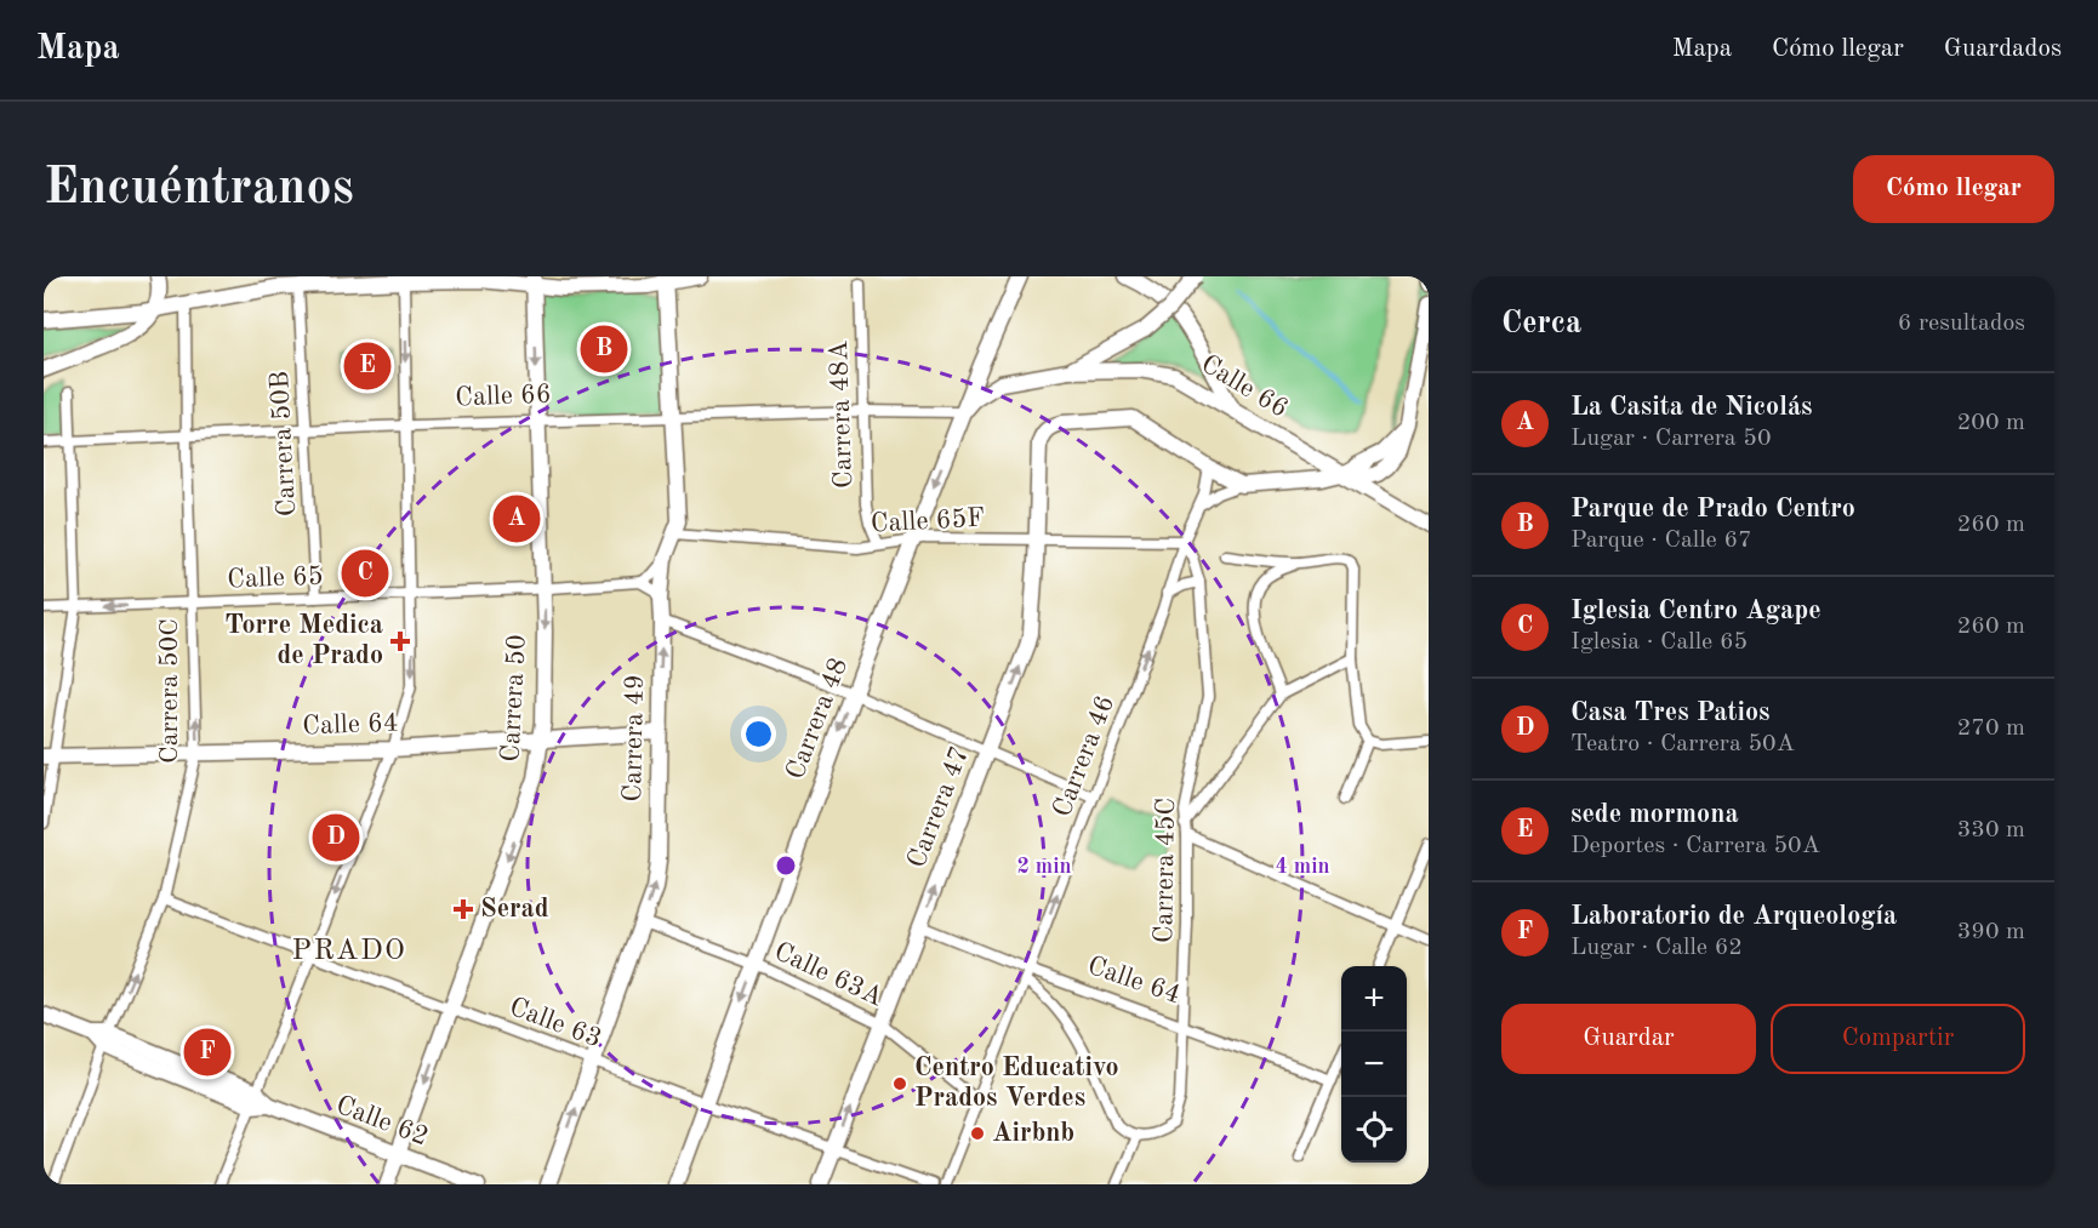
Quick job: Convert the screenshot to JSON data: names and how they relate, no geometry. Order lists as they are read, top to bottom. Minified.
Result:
{"streets":{"main road":["Calle 66","Carrera 50","Carrera 48","Calle 64","Carrera 49","Carrera 47","Calle 62"],"street":["Carrera 48A","Carrera 50B","Calle 65F","Calle 65","Carrera 50C","Carrera 46","Carrera 45C","Calle 63A","Calle 63"]},"crossings":[["Calle 66","Carrera 48A"],["Calle 66","Carrera 50B"],["Calle 66","Carrera 50C"],["Calle 66","Carrera 50"],["Calle 66","Carrera 48"],["Calle 66","Carrera 49"],["Carrera 48A","Calle 65F"],["Carrera 50B","Calle 65"],["Calle 65F","Carrera 48"],["Calle 65F","Carrera 49"],["Calle 65F","Carrera 46"],["Calle 65F","Carrera 47"],["Calle 65F","Carrera 45C"],["Calle 65","Carrera 50C"],["Calle 65","Carrera 50"],["Carrera 50C","Calle 64"],["Carrera 50C","Calle 63"],["Carrera 50C","Calle 62"],["Carrera 50","Calle 64"],["Carrera 50","Calle 63"],["Carrera 50","Calle 62"],["Carrera 48","Calle 63A"],["Carrera 48","Calle 63"],["Calle 64","Carrera 49"],["Calle 64","Carrera 46"],["Calle 64","Carrera 47"],["Calle 64","Carrera 45C"],["Carrera 49","Calle 63A"],["Carrera 49","Calle 63"],["Carrera 46","Carrera 47"],["Carrera 46","Carrera 45C"],["Carrera 46","Calle 63A"],["Carrera 47","Calle 63A"],["Carrera 47","Calle 63"]],"one_way":["Carrera 50","Carrera 48","Carrera 49","Carrera 46","Carrera 47"],"districts":["PRADO"],"places":{"health":["Torre Medica de Prado","Serad"],"other":["Centro Educativo Prados Verdes","Airbnb"]},"page":{"header":"Mapa","nav":["Mapa","Cómo llegar","Guardados"],"buttons":["Cómo llegar",["Guardar","Compartir"]],"title":"Encuéntranos","heading":["Cerca","6 resultados"],"pins":["B","E","A","C","D","F"],"list":[{"mark":"A","name":"La Casita de Nicolás","note":"Lugar · Carrera 50","value":"200 m"},{"mark":"B","name":"Parque de Prado Centro","note":"Parque · Calle 67","value":"260 m"},{"mark":"C","name":"Iglesia Centro Agape","note":"Iglesia · Calle 65","value":"260 m"},{"mark":"D","name":"Casa Tres Patios","note":"Teatro · Carrera 50A","value":"270 m"},{"mark":"E","name":"sede mormona","note":"Deportes · Carrera 50A","value":"330 m"},{"mark":"F","name":"Laboratorio de Arqueología","note":"Lugar · Calle 62","value":"390 m"}],"map_buttons":["+","−"]},"rings":["2 min","4 min"]}
